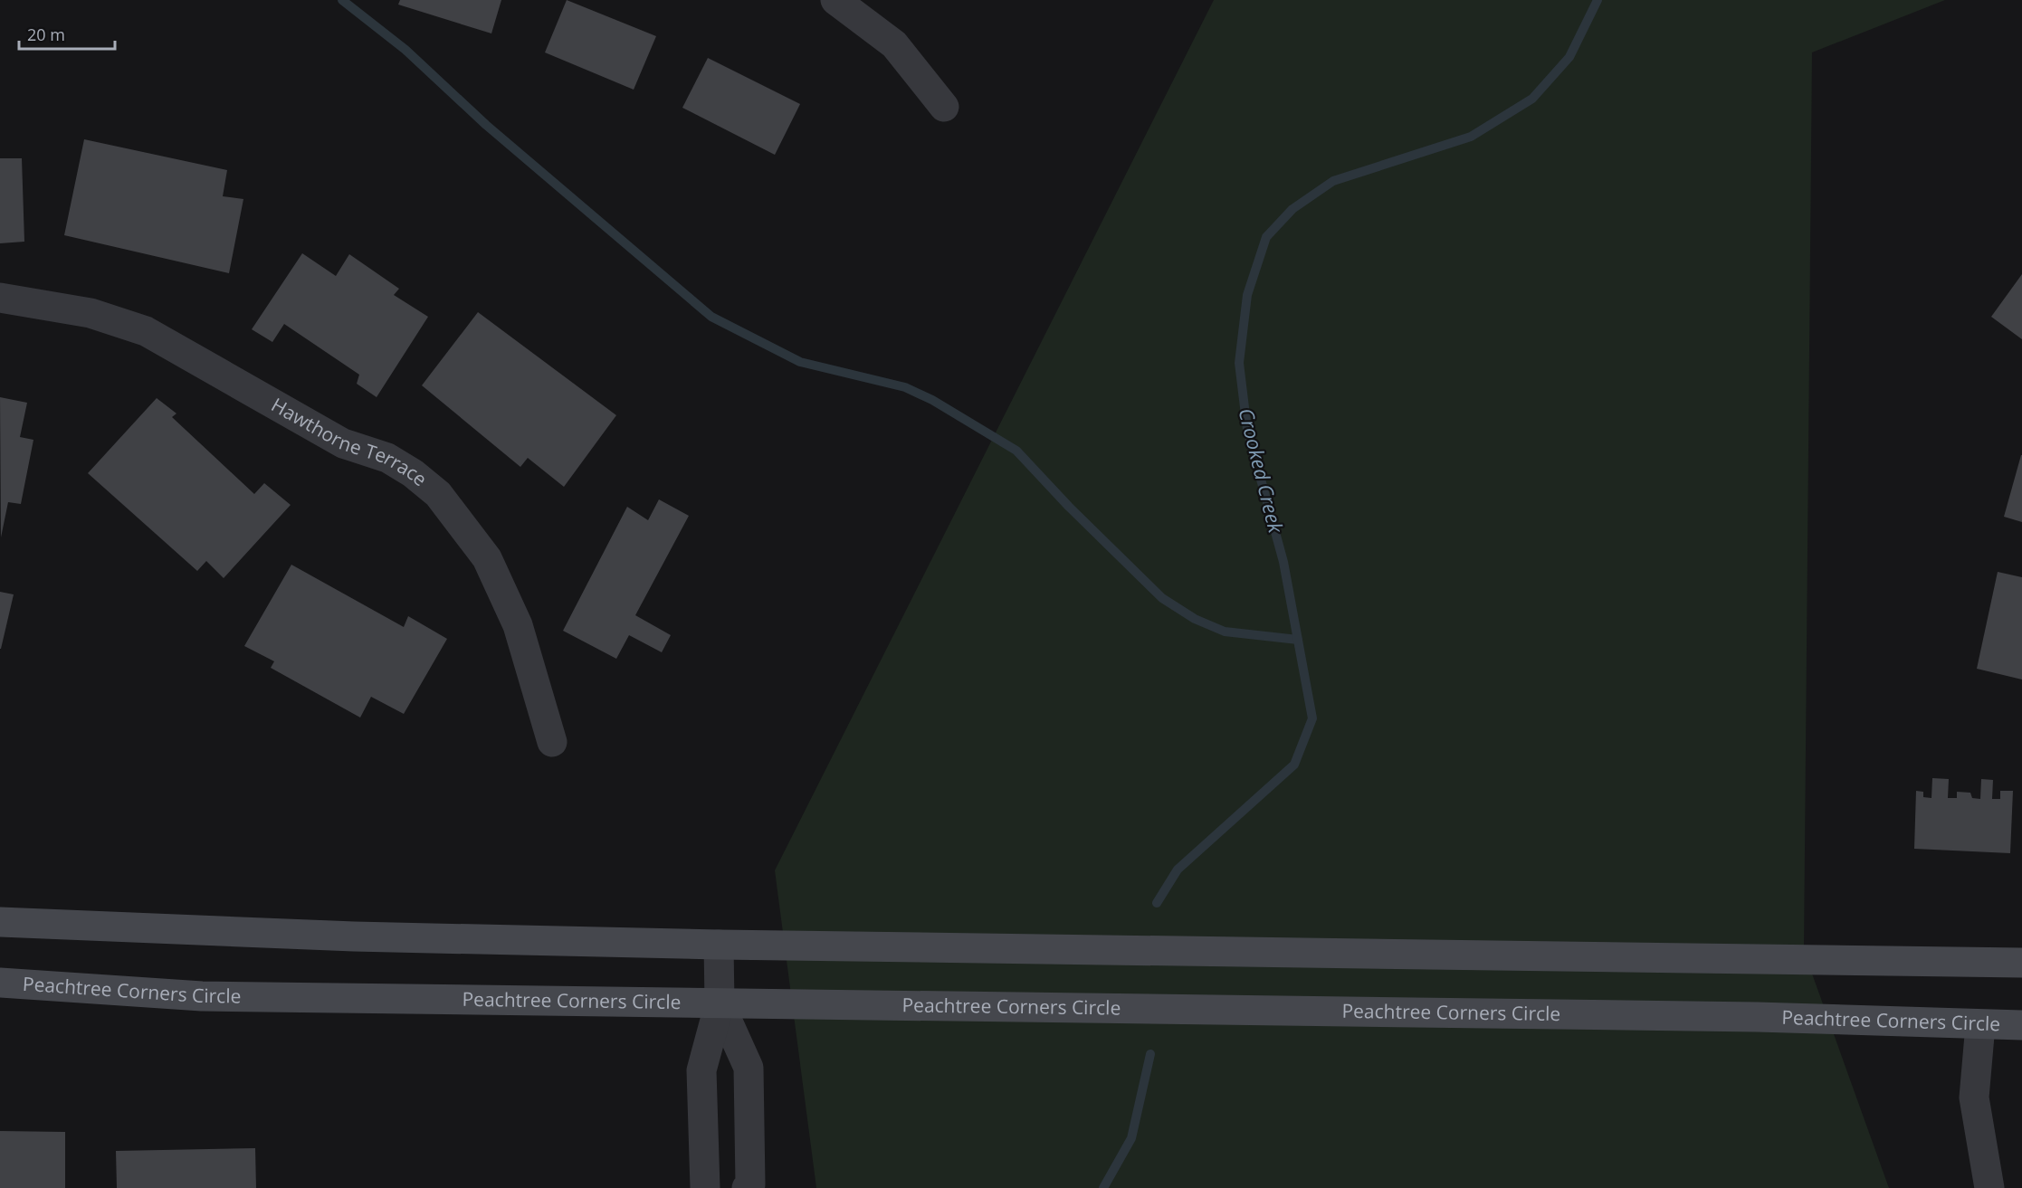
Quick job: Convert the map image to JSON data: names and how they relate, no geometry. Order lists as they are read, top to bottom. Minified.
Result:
{"streets":{"street":["Hawthorne Terrace","Peachtree Corners Circle"]},"water":["Crooked Creek"],"scale_bar":"20 m"}
